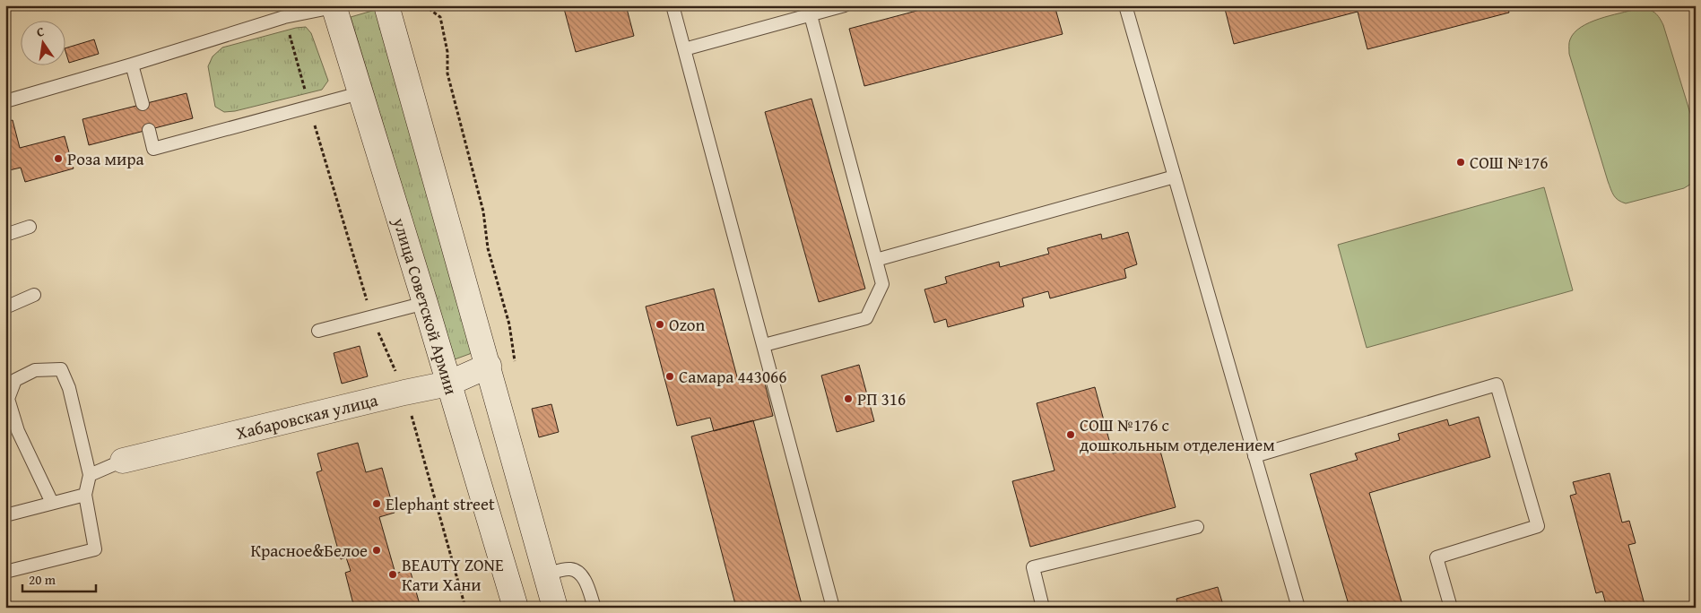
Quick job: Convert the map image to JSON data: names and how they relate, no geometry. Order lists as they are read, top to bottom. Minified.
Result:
{"streets":{"main road":["улица Советской Армии","Хабаровская улица"]},"crossings":[["улица Советской Армии","Хабаровская улица"]],"places":["Роза мира","СОШ №176","Ozon","Самара 443066","РП 316","СОШ №176 с дошкольным отделением","Elephant street","Красное&Белое","BEAUTY ZONE Кати Хани"],"scale_bar":"20 m","north":"top"}
